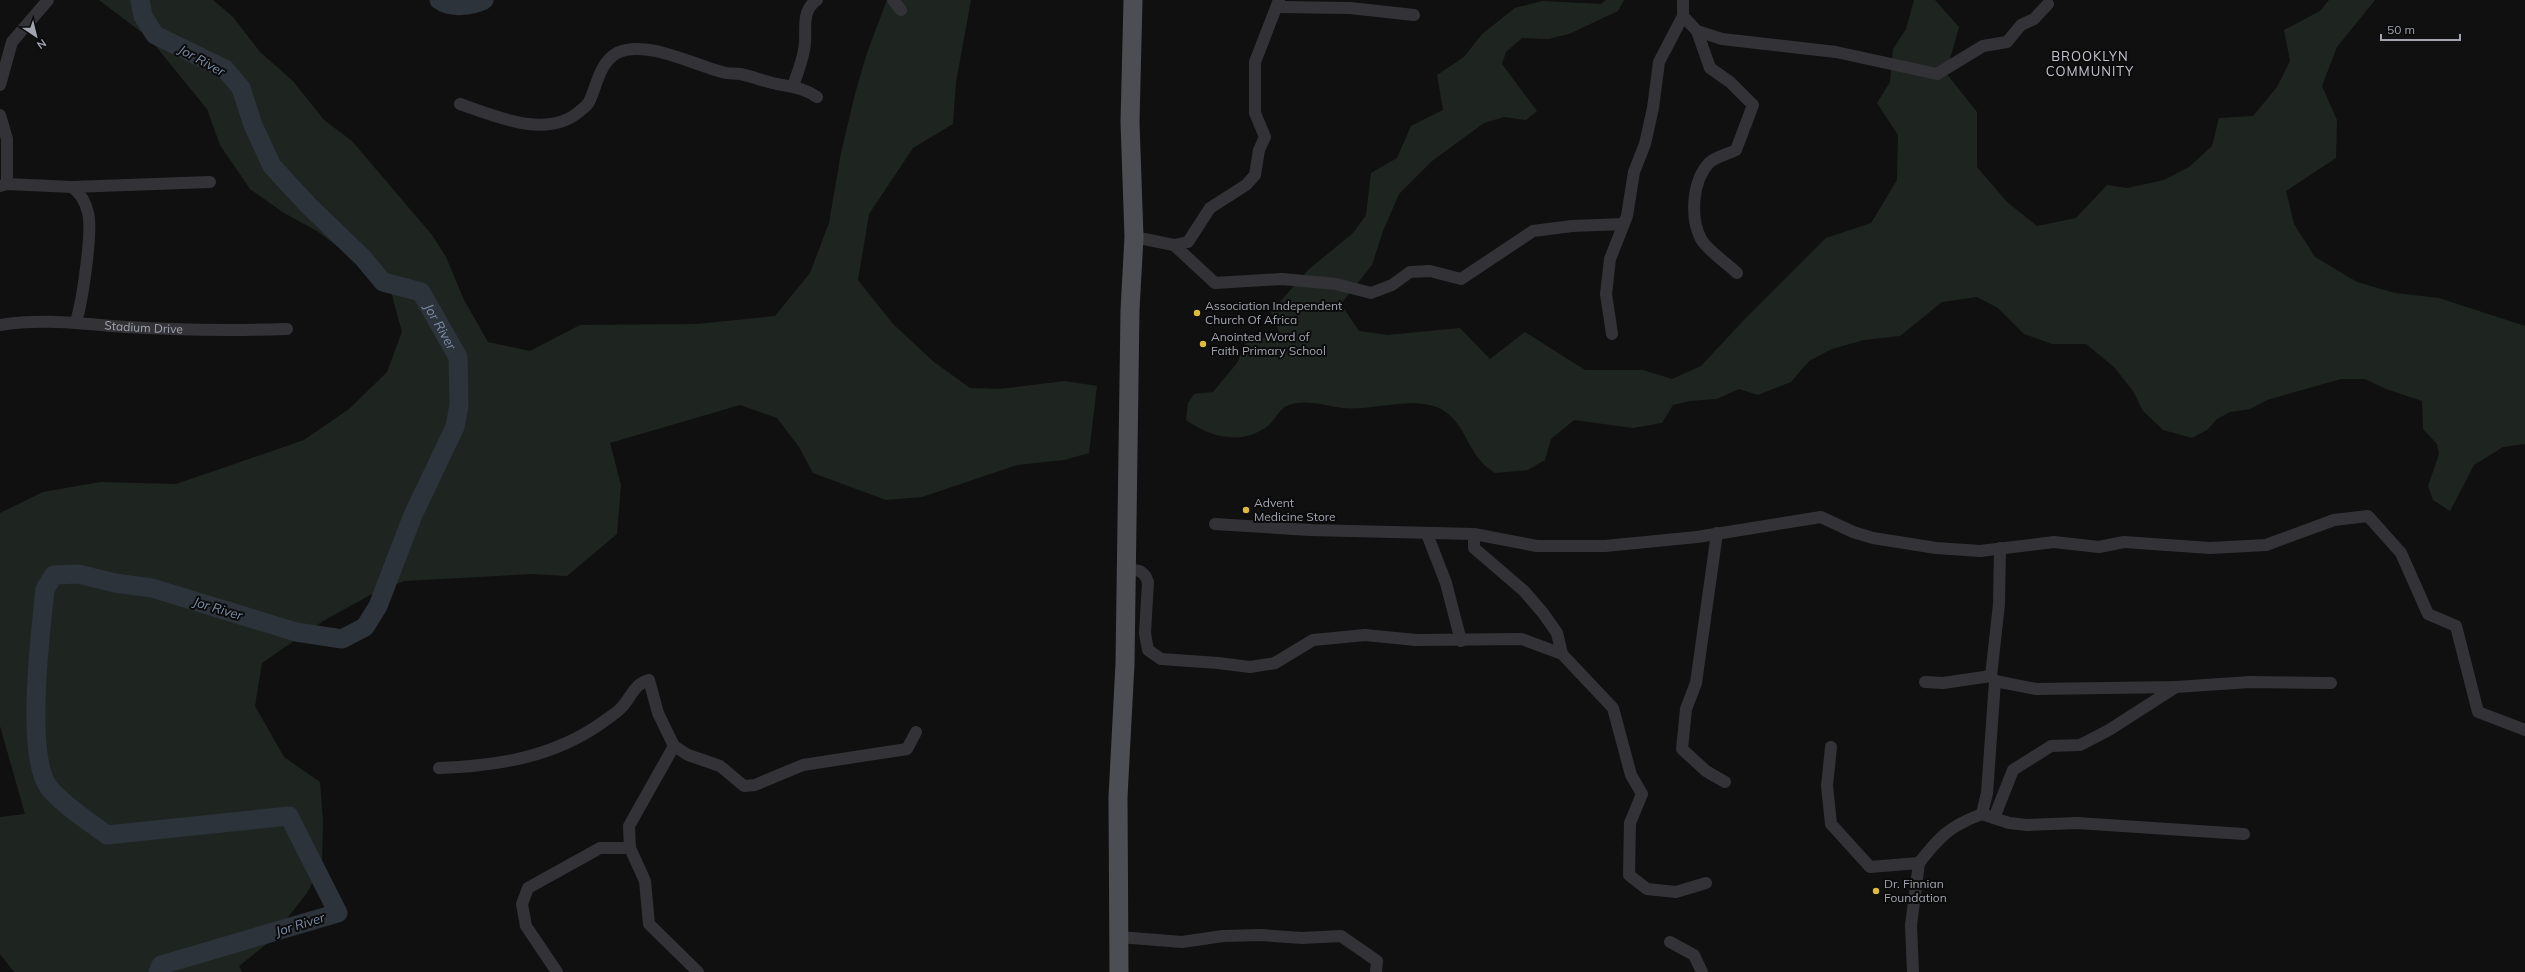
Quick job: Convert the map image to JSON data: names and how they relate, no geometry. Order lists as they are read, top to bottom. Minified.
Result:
{"streets":{"street":["Stadium Drive"]},"districts":["BROOKLYN COMMUNITY"],"water":["Jor River"],"places":["Association Independent Church Of Africa","Anointed Word of Faith Primary School","Advent Medicine Store","Dr. Finnian Foundation"],"scale_bar":"50 m","north":"bottom right"}
